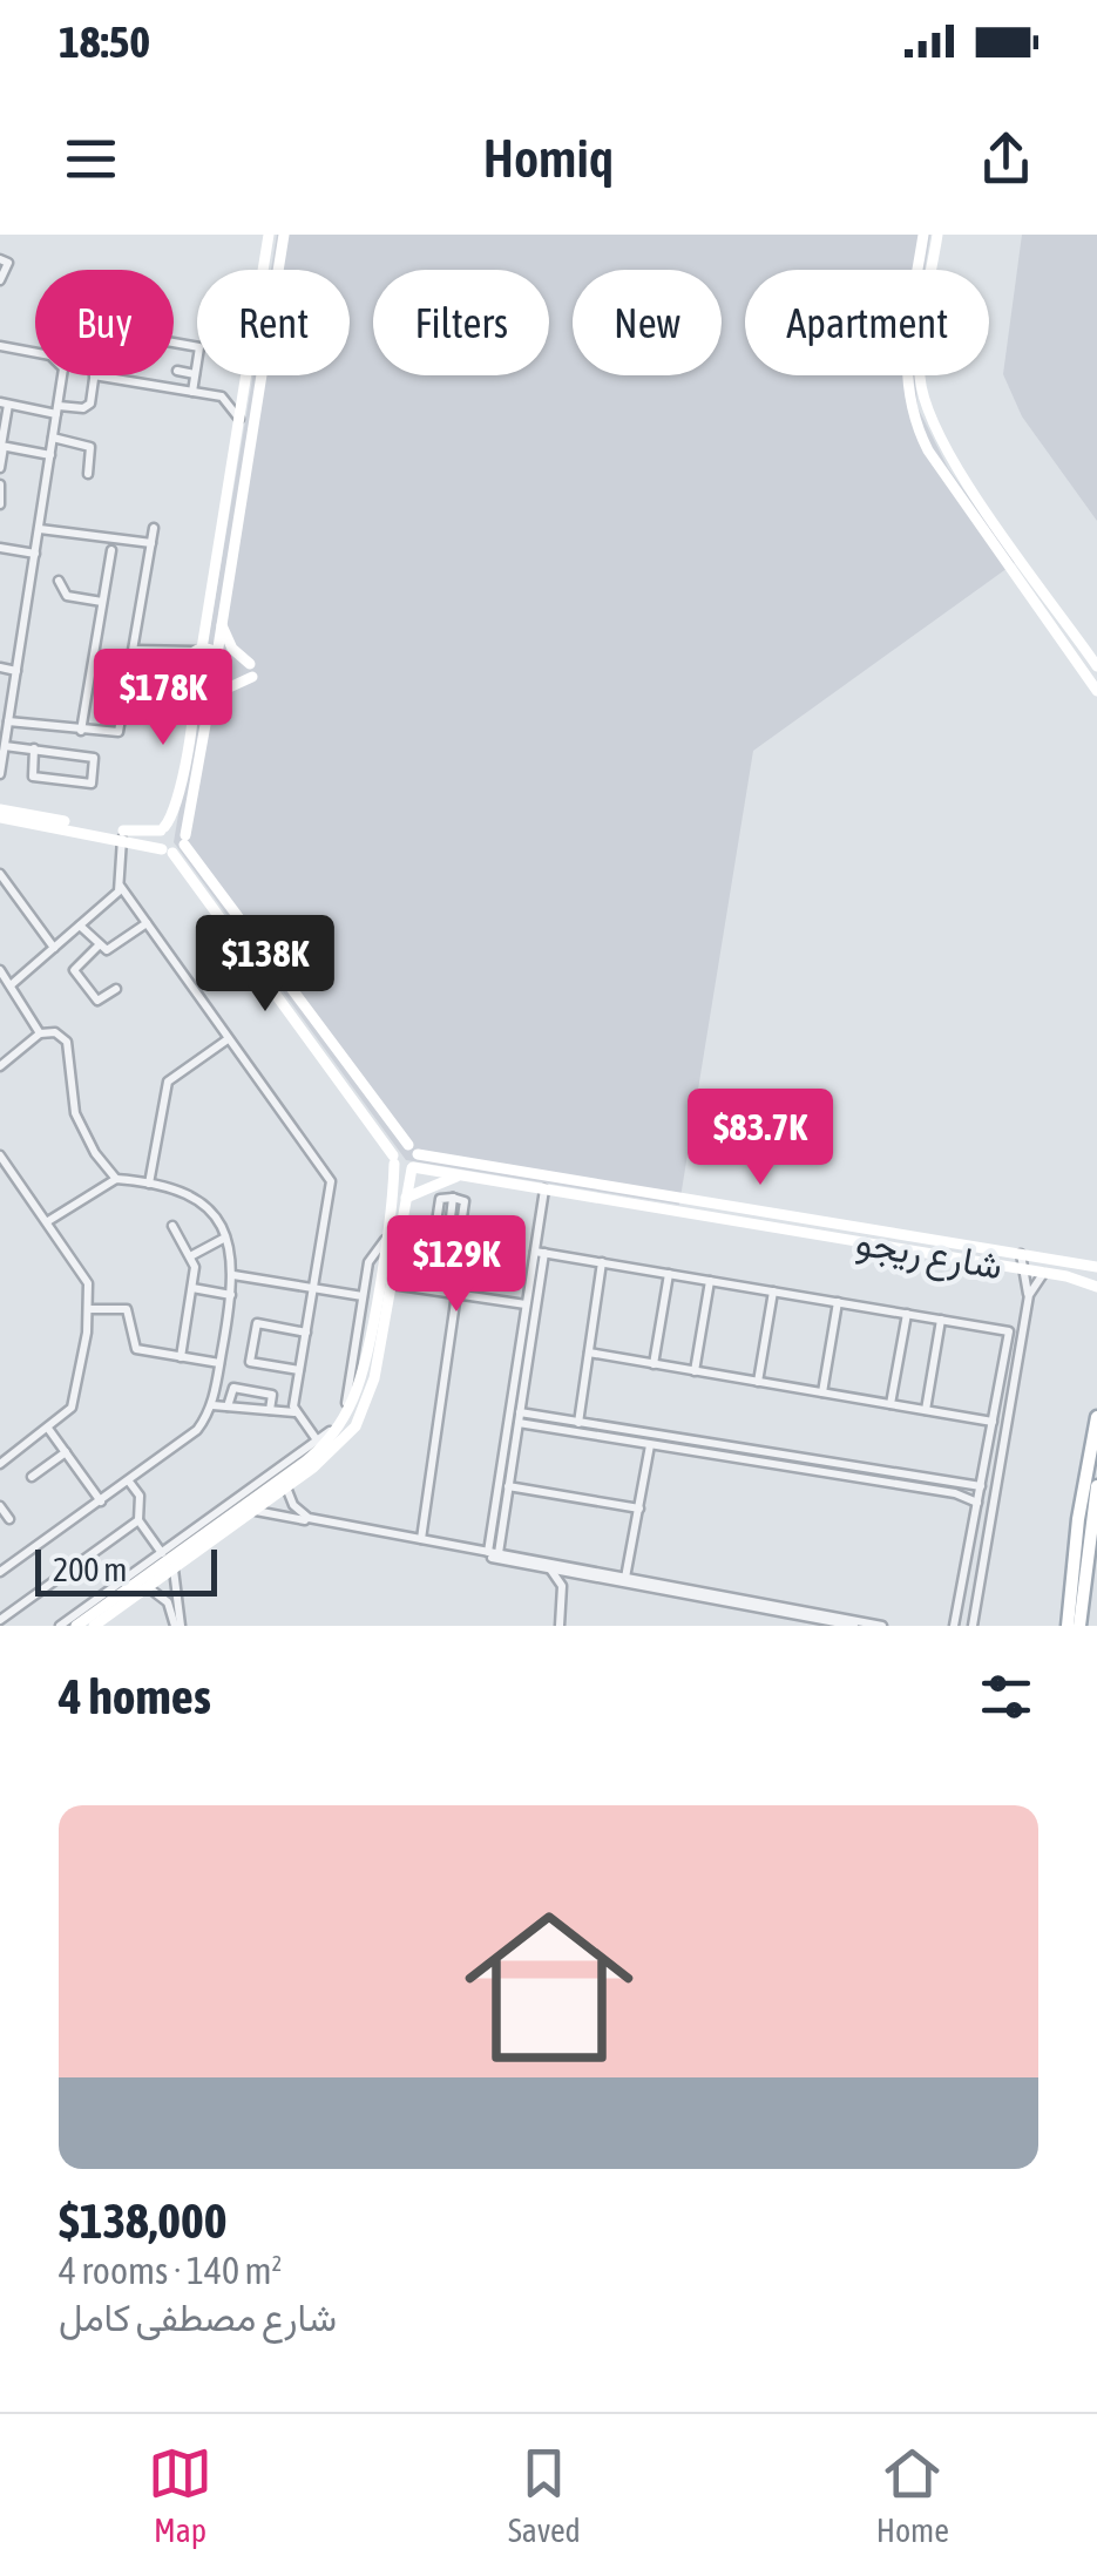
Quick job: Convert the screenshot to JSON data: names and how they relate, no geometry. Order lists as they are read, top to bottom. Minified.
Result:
{"streets":{"street":["شارع ريجو"]},"scale_bar":"200 m","page":{"status":"18:50","header":"Homiq","chip":["Buy","Rent","Filters","New","Apartment"],"price":["$178K","$138K","$83.7K","$129K"],"scale":"200 m","heading":"4 homes","list":[{"name":"$138,000","note":"4 rooms · 140 m² · شارع مصطفى كامل"}],"tabs":["Map","Saved","Home"]}}
